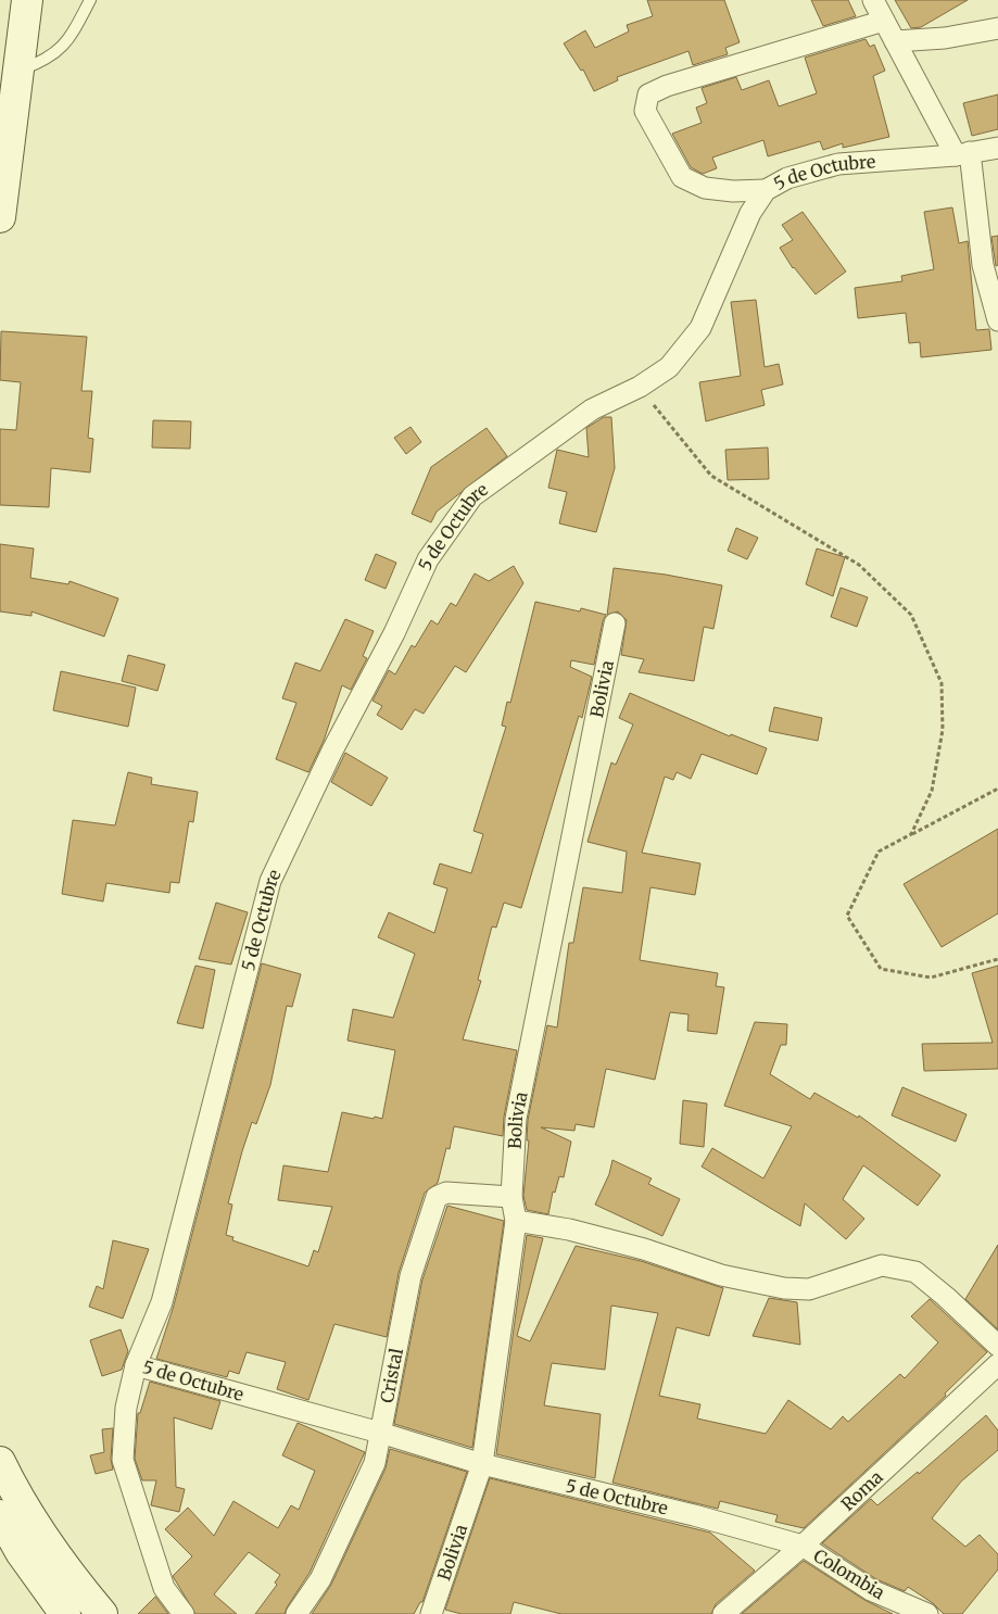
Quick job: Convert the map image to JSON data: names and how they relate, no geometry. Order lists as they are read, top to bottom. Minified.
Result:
{"streets":{"street":["5 de Octubre","Bolivia","Cristal","Roma","Colombia"]},"crossings":[["5 de Octubre","Bolivia"],["5 de Octubre","Cristal"],["5 de Octubre","Roma"],["5 de Octubre","Colombia"],["Bolivia","Cristal"],["Roma","Colombia"]]}
